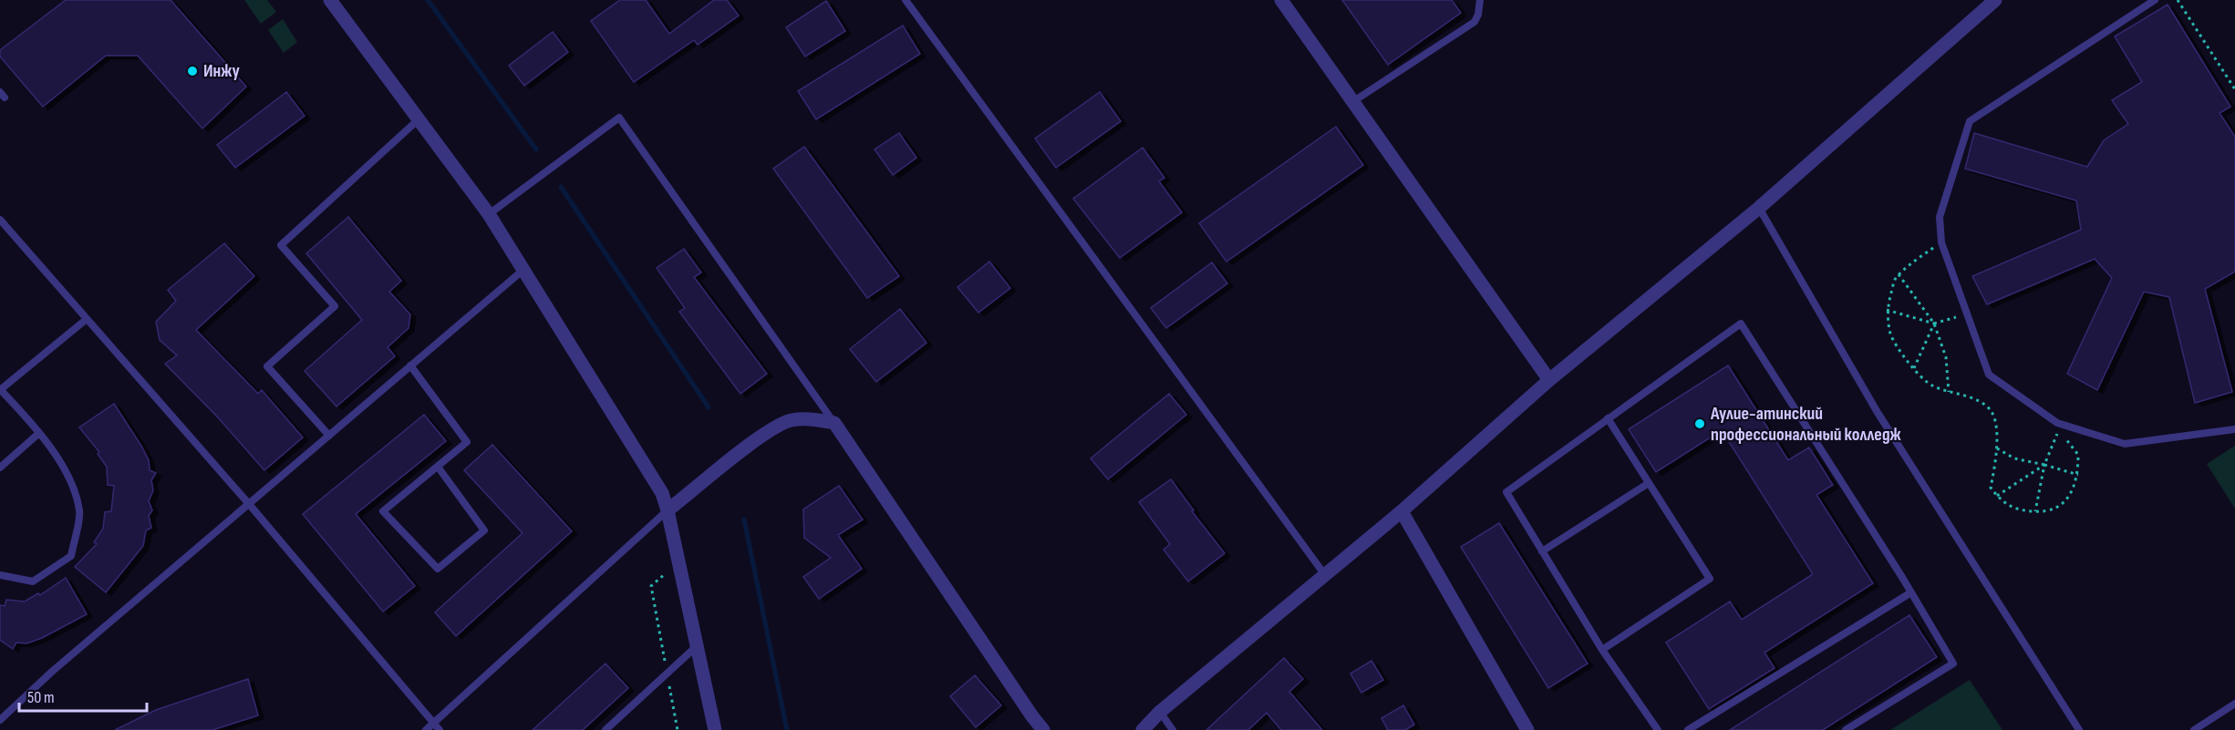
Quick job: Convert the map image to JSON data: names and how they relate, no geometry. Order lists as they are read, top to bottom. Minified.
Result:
{"places":["Инжу","Аулие-атинский профессиональный колледж"],"scale_bar":"50 m"}
